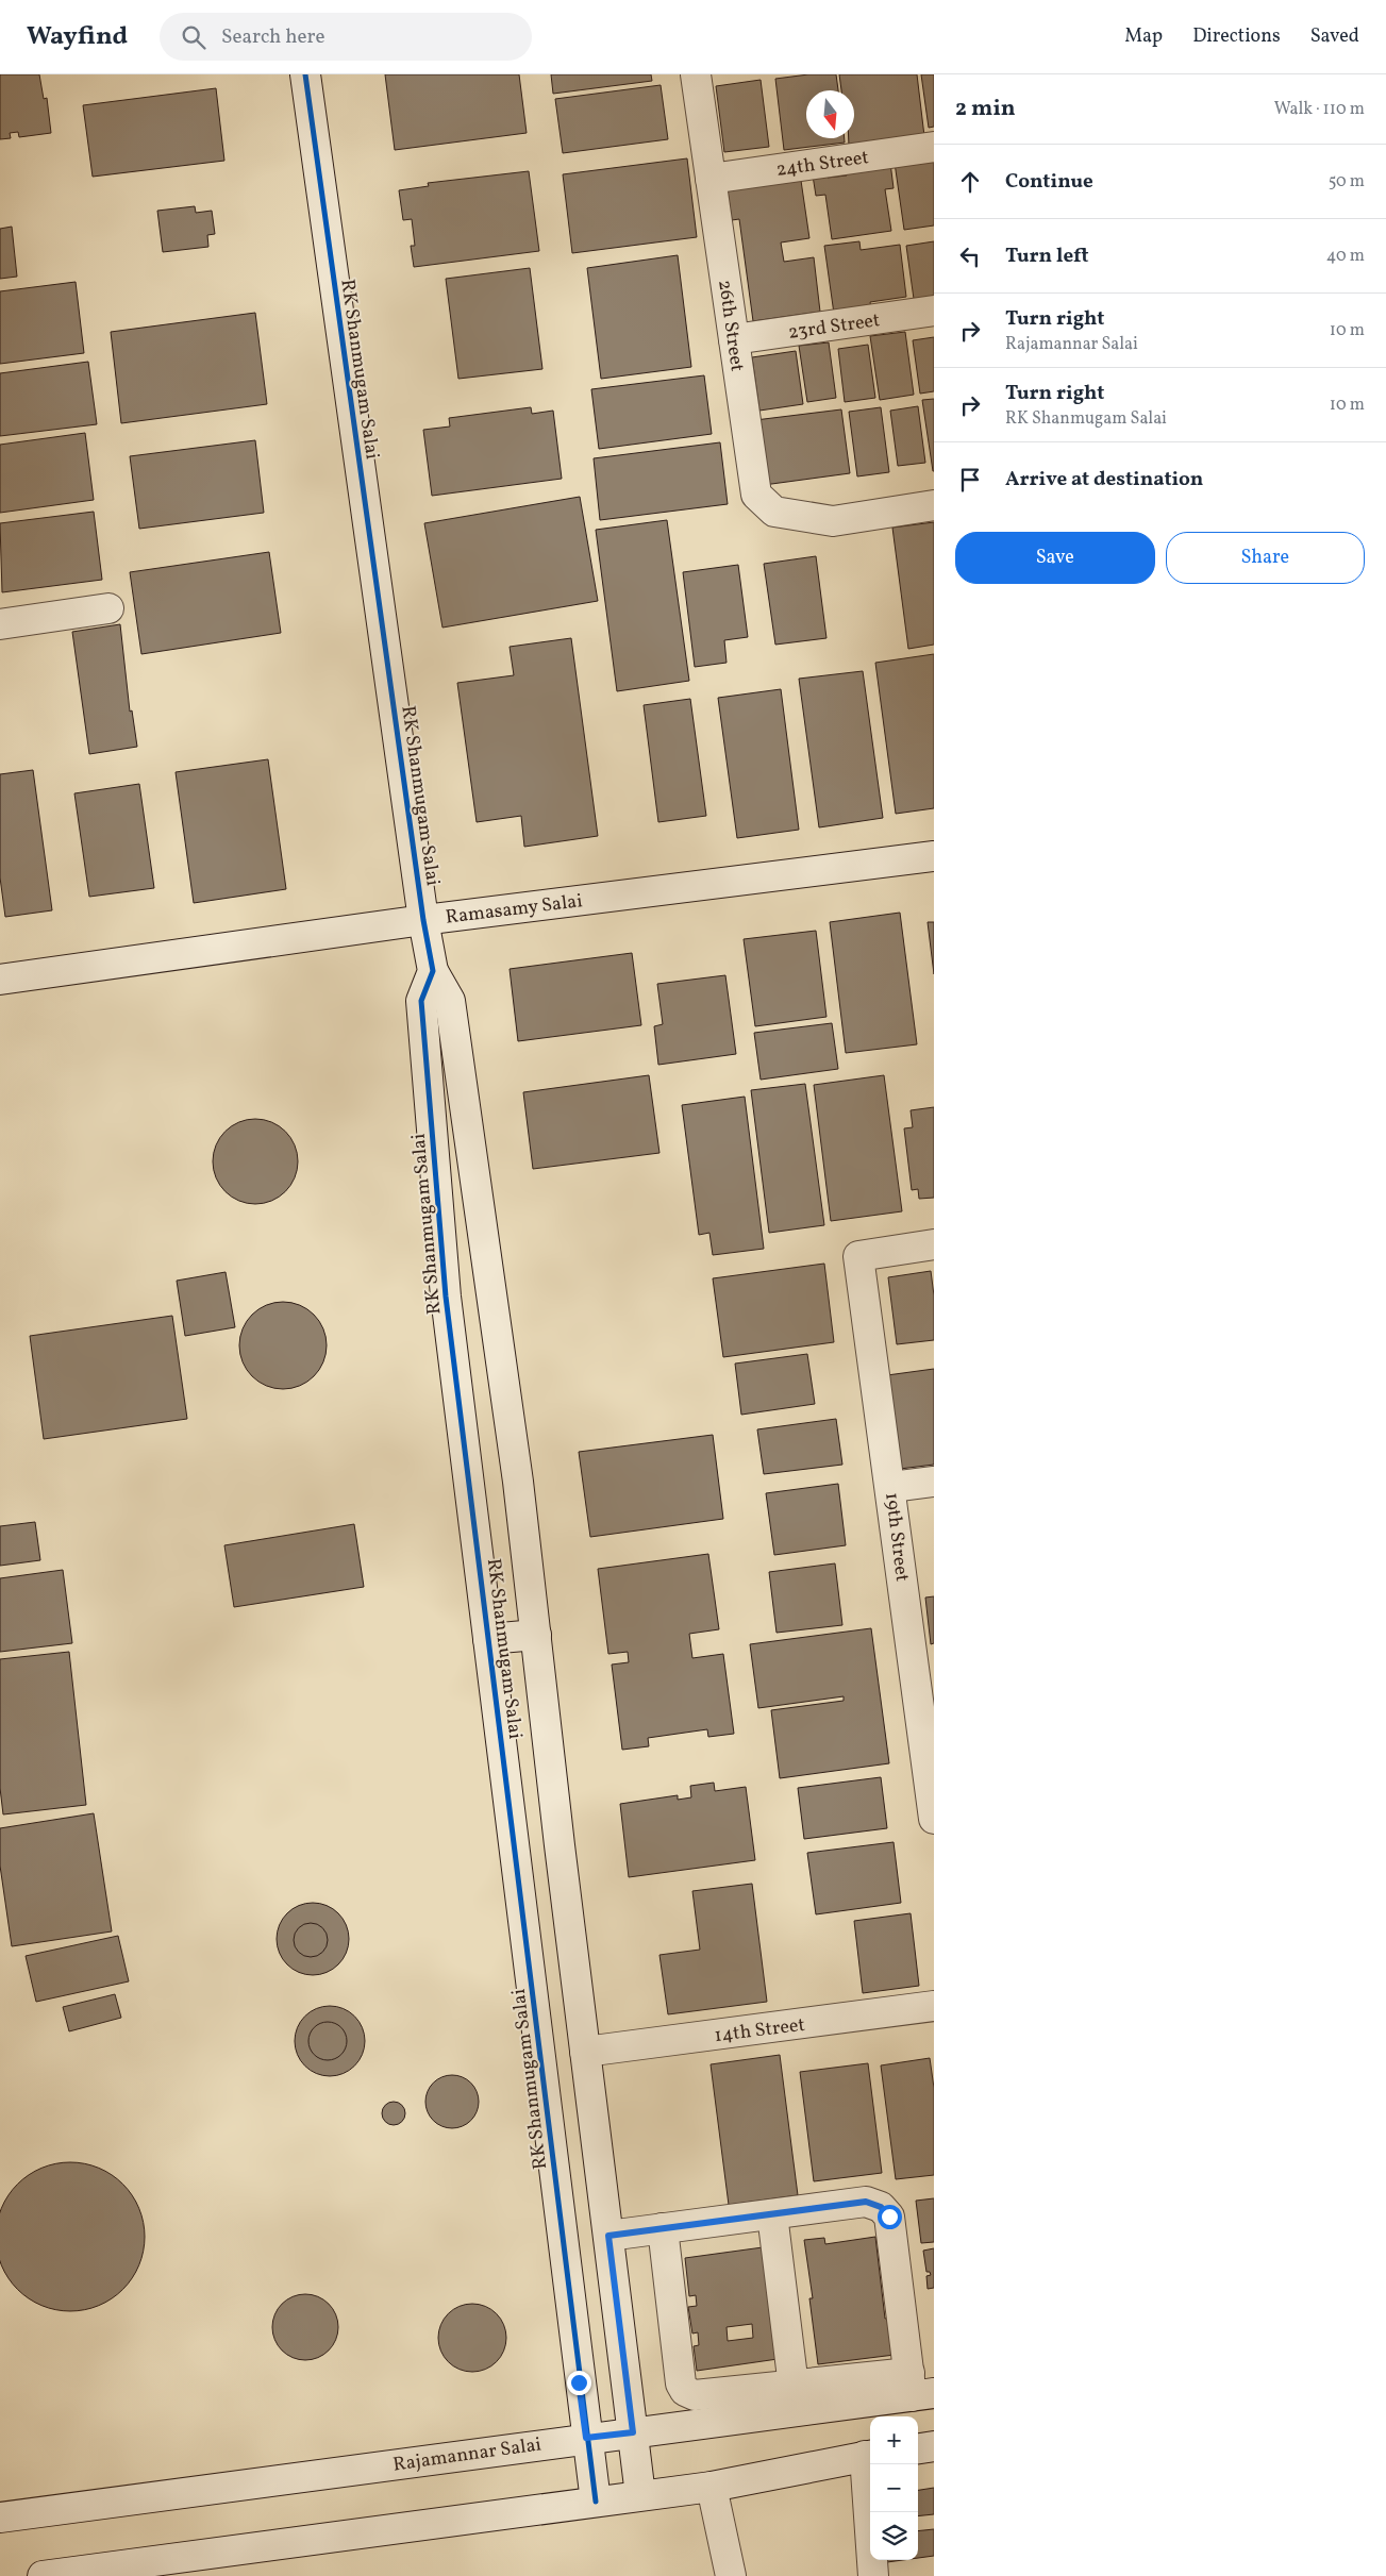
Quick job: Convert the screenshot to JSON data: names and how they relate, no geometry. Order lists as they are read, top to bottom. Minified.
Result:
{"streets":{"street":["24th Street","26th Street","23rd Street","RK Shanmugam Salai","Ramasamy Salai","19th Street","14th Street","Rajamannar Salai"]},"crossings":[["24th Street","26th Street"],["26th Street","23rd Street"],["RK Shanmugam Salai","Ramasamy Salai"],["RK Shanmugam Salai","Rajamannar Salai"]],"north":"bottom","page":{"header":"Wayfind","search":"Search here","nav":["Map","Directions","Saved"],"heading":["2 min","Walk · 110 m"],"list":[["Continue","50 m"],["Turn left","40 m"],["Turn right","Rajamannar Salai","10 m"],["Turn right","RK Shanmugam Salai","10 m"],"Arrive at destination"],"buttons":["Save","Share"],"map_buttons":["+","−"]}}
